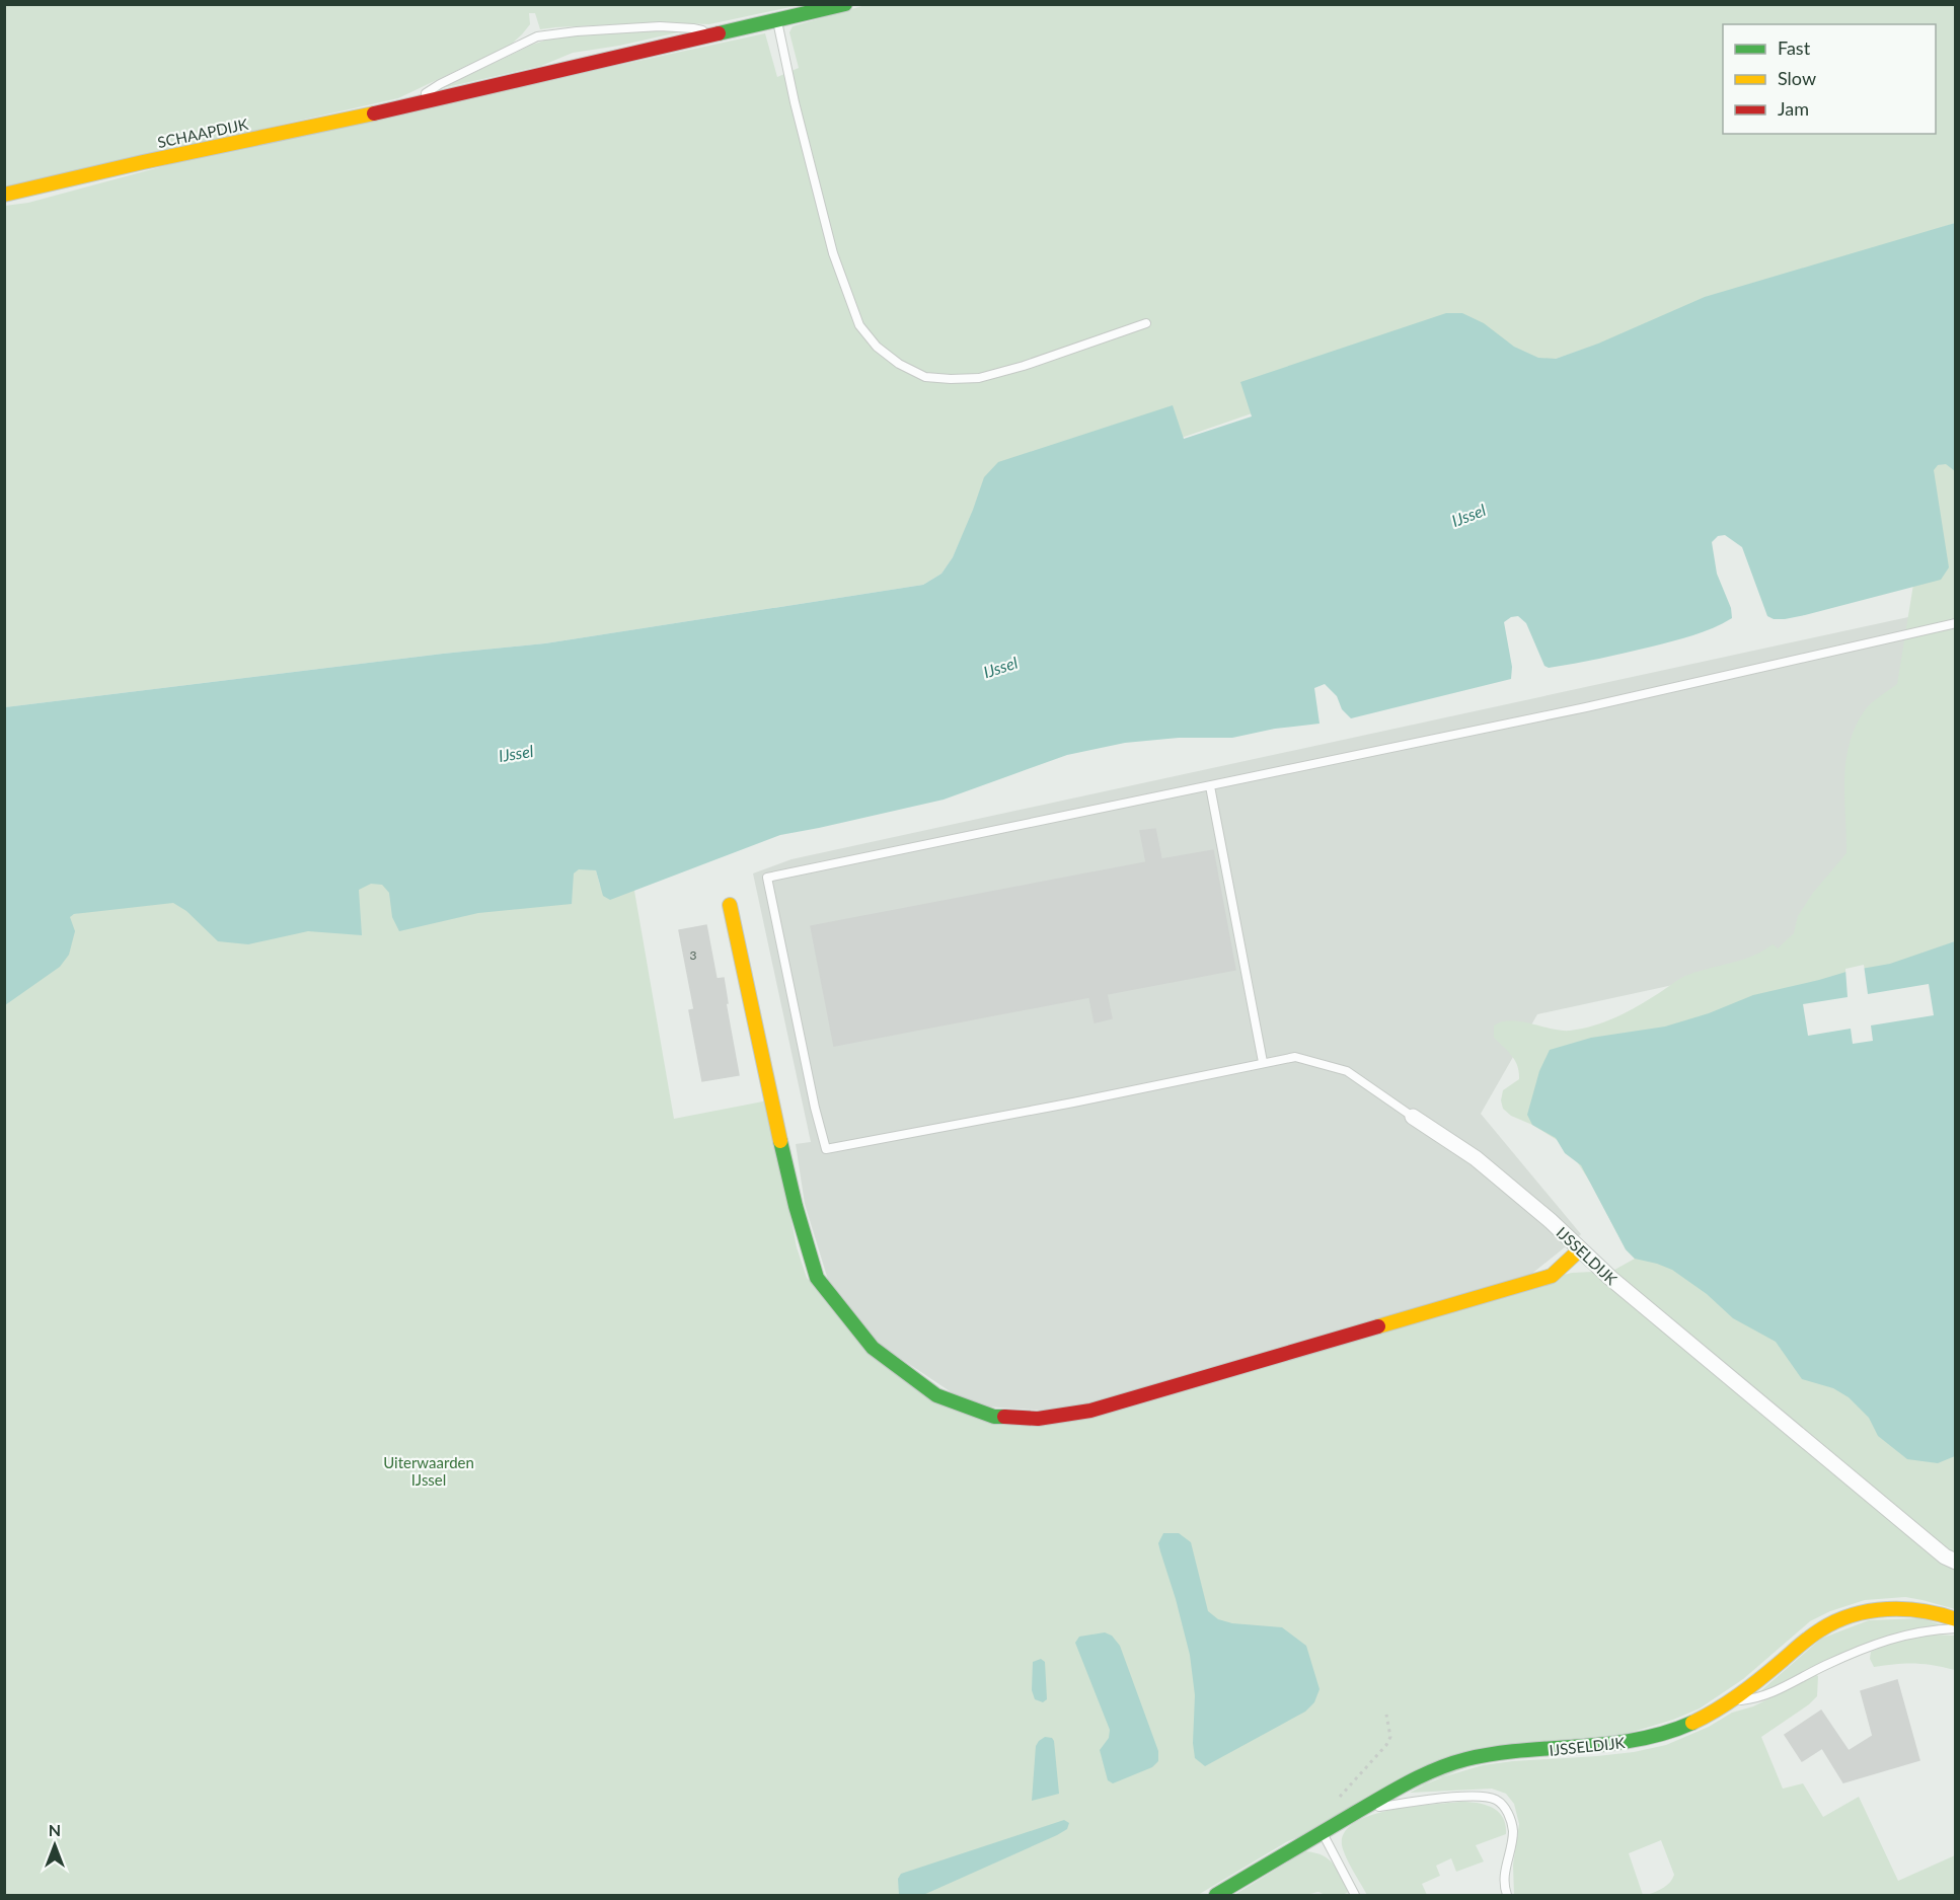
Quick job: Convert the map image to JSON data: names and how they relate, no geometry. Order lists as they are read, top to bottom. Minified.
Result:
{"streets":{"street":["SCHAAPDIJK","IJSSELDIJK"]},"water":["IJssel"],"parks":["Uiterwaarden IJssel"],"house_numbers":["3"],"legend":["Fast","Slow","Jam"],"north":"top"}
